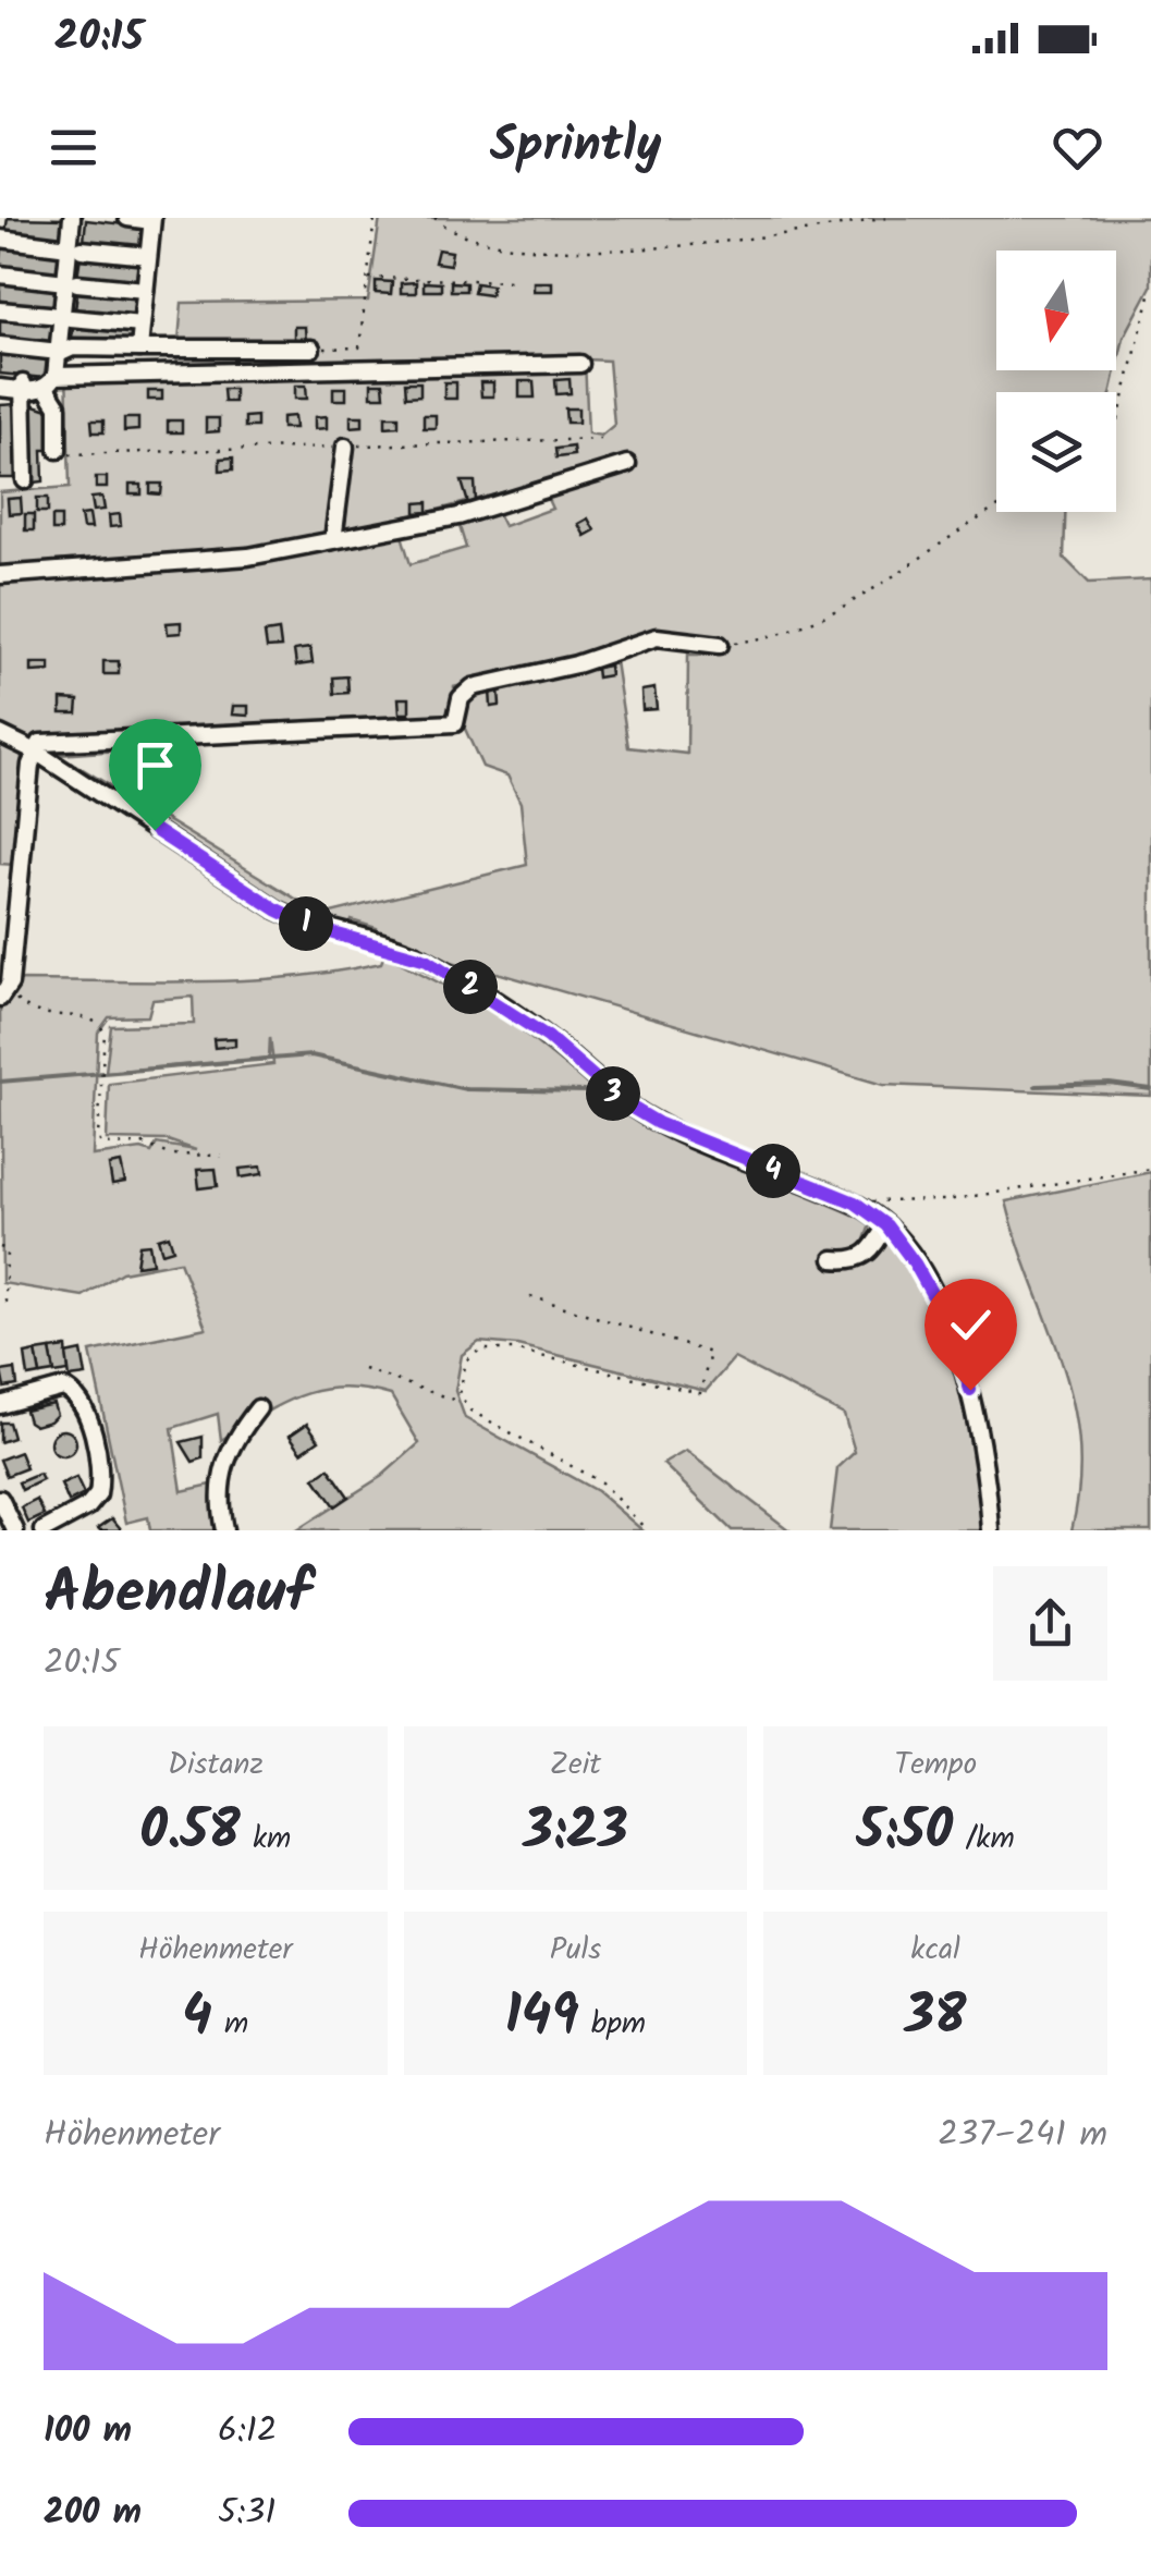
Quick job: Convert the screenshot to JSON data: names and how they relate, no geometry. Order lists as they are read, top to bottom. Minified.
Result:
{"north":"bottom","page":{"status":"20:15","header":"Sprintly","pins":["1","2","3","4"],"heading":["Abendlauf","20:15"],"stats":[["Distanz","0.58 km"],["Zeit","3:23"],["Tempo","5:50 /km"],["Höhenmeter","4 m"],["Puls","149 bpm"],["kcal","38"]],"chart":["Höhenmeter","237–241 m"],"list":[{"name":"100 m","note":"6:12"},{"name":"200 m","note":"5:31"}]}}
